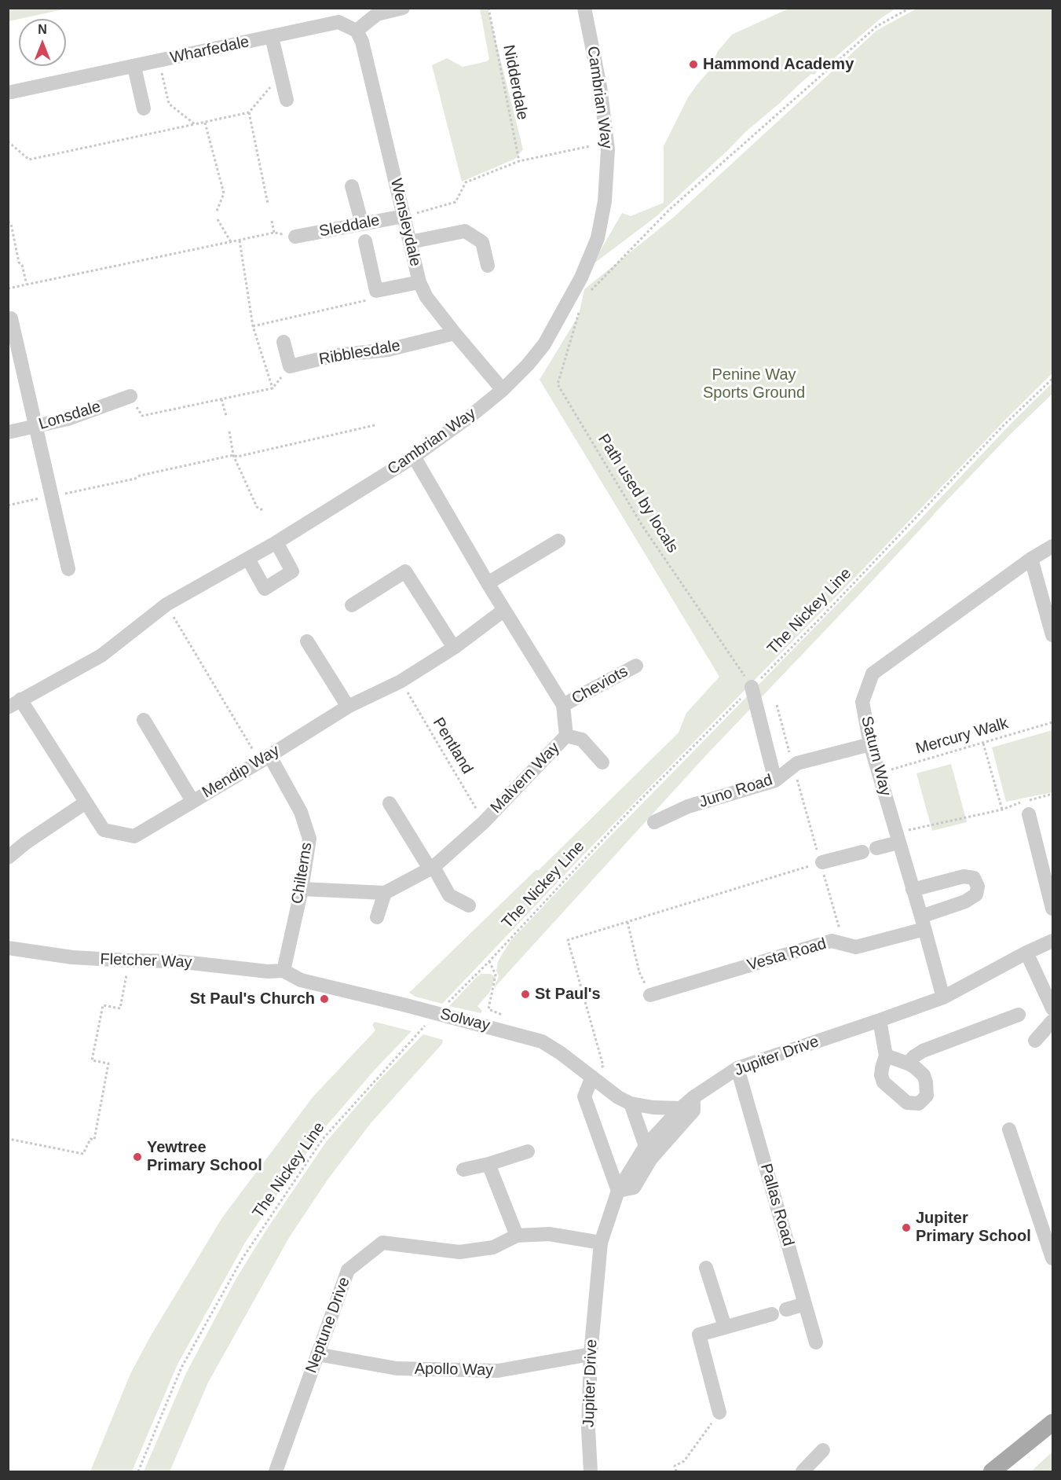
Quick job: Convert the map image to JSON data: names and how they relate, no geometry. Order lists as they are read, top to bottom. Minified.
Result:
{"streets":{"street":["Wharfedale","Cambrian Way","Wensleydale","Sleddale","Ribblesdale","Lonsdale","Cheviots","Saturn Way","Mendip Way","Malvern Way","Juno Road","Chilterns","Vesta Road","Fletcher Way","Solway","Jupiter Drive","Pallas Road","Neptune Drive","Apollo Way"],"path":["Nidderdale","Path used by locals","The Nickey Line","Mercury Walk","Pentland"]},"crossings":[["Wharfedale","Wensleydale"],["Cambrian Way","Wensleydale"],["Cambrian Way","Mendip Way"],["Cambrian Way","Malvern Way"],["Wensleydale","Sleddale"],["Wensleydale","Ribblesdale"],["Path used by locals","The Nickey Line"],["Cheviots","Malvern Way"],["Mercury Walk","Saturn Way"],["Pentland","Mendip Way"],["Pentland","Malvern Way"],["Saturn Way","Juno Road"],["Saturn Way","Vesta Road"],["Saturn Way","Jupiter Drive"],["Mendip Way","Malvern Way"],["Mendip Way","Chilterns"],["Chilterns","Fletcher Way"],["Chilterns","Solway"],["Fletcher Way","Solway"],["Solway","Jupiter Drive"],["Jupiter Drive","Pallas Road"],["Jupiter Drive","Neptune Drive"],["Jupiter Drive","Apollo Way"],["Neptune Drive","Apollo Way"]],"parks":["Penine Way Sports Ground"],"places":["Hammond Academy","St Paul's","St Paul's Church","Yewtree Primary School","Jupiter Primary School"],"north":"top"}
